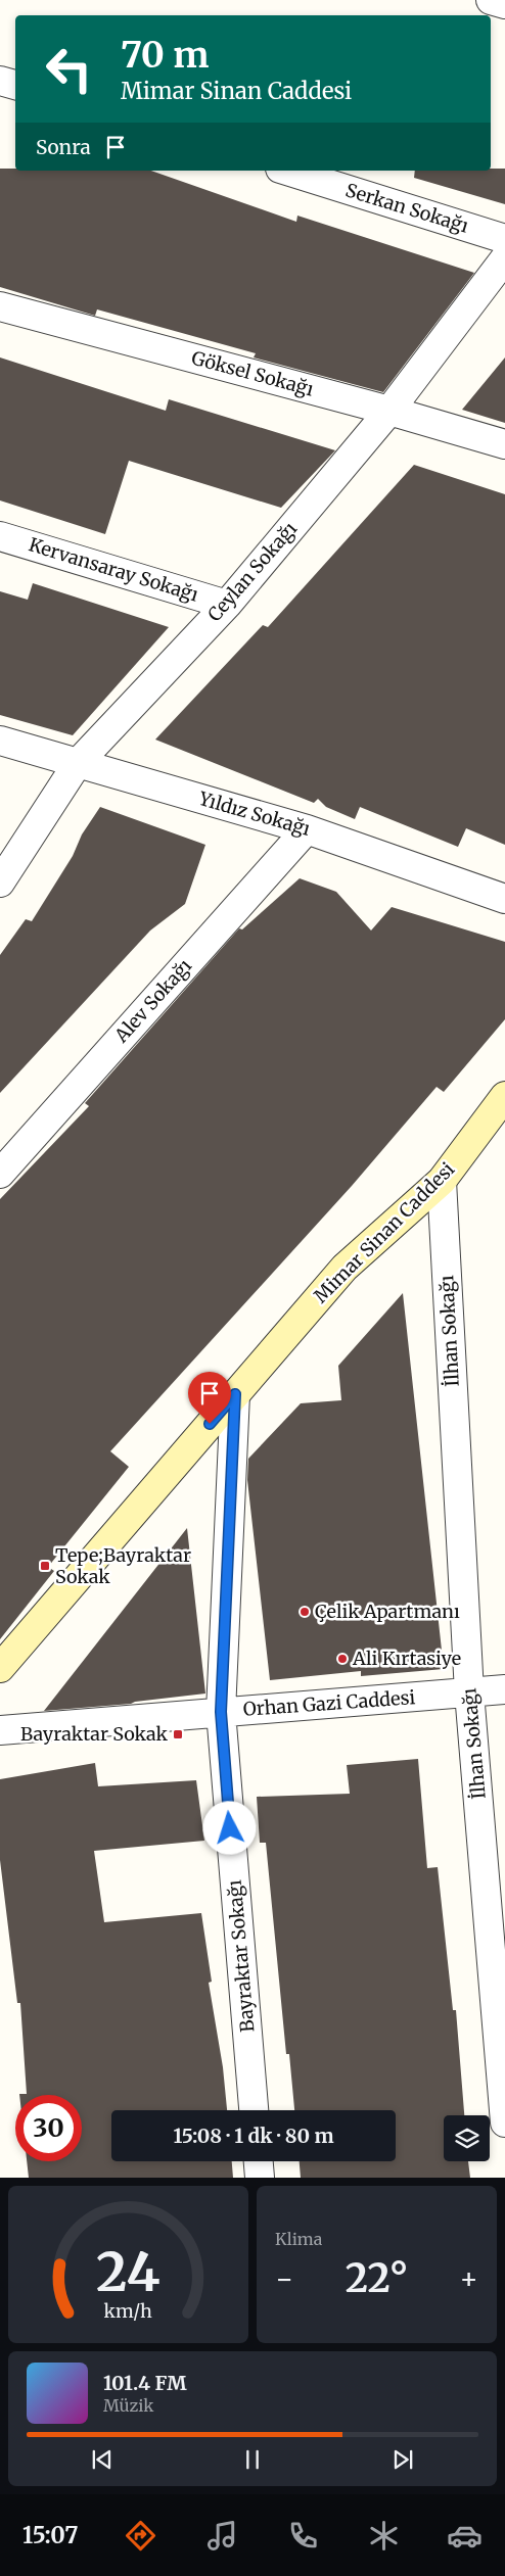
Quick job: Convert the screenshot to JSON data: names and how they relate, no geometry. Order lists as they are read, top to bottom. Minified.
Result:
{"streets":{"street":["Serkan Sokağı","Göksel Sokağı","Kervansaray Sokağı","Ceylan Sokağı","Yıldız Sokağı","Alev Sokağı","Mimar Sinan Caddesi","İlhan Sokağı","Orhan Gazi Caddesi","Bayraktar Sokağı"]},"crossings":[["Göksel Sokağı","Ceylan Sokağı"],["Kervansaray Sokağı","Ceylan Sokağı"],["Ceylan Sokağı","Yıldız Sokağı"],["Yıldız Sokağı","Alev Sokağı"],["Mimar Sinan Caddesi","İlhan Sokağı"],["Mimar Sinan Caddesi","Bayraktar Sokağı"],["İlhan Sokağı","Orhan Gazi Caddesi"],["Orhan Gazi Caddesi","Bayraktar Sokağı"]],"places":{"transit":["Tepe;Bayraktar Sokak","Bayraktar Sokak"],"other":["Çelik Apartmanı","Ali Kırtasiye"]},"page":{"turn":["70 m","Mimar Sinan Caddesi"],"then":"Sonra","limit":"30","trip":"15:08 · 1 dk · 80 m","tile":"Klima","heat":["−","22°","+"],"song":["101.4 FM","Müzik"],"tabs":"15:07","gauge":["24","km/h"]}}
